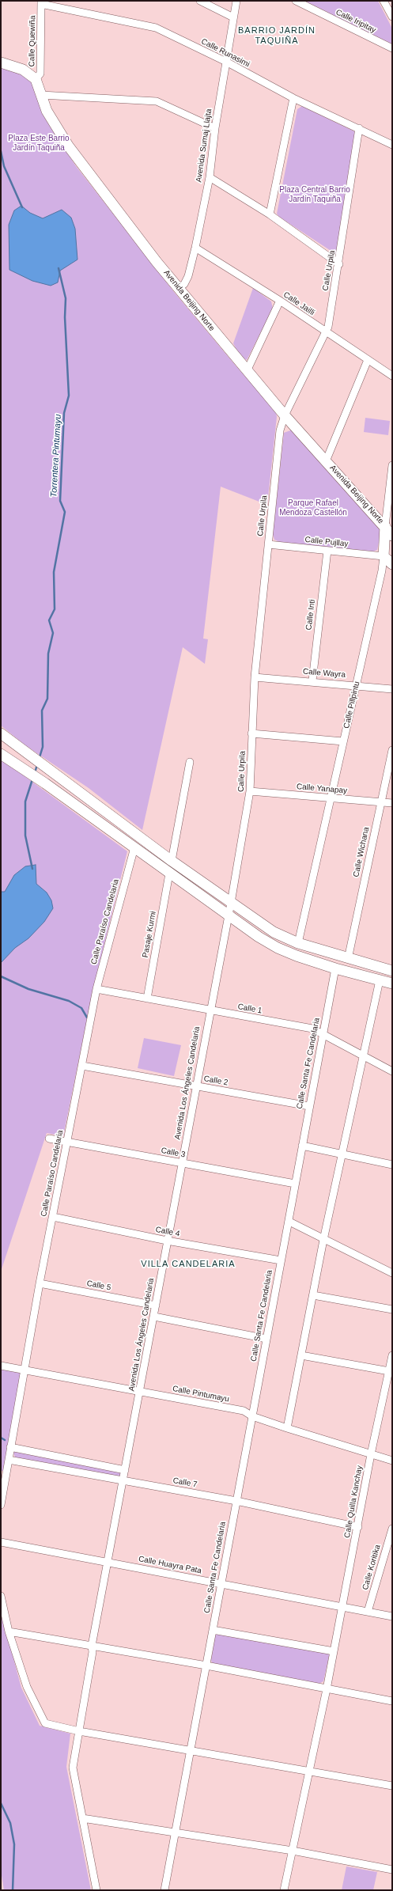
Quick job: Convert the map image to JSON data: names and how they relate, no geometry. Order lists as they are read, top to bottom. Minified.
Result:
{"streets":{"main road":["Avenida Beijing Norte","Calle Pillpintu"],"street":["Calle Iripitay","Calle Quewiña","Calle Runasimi","Avenida Sumaj Llajta","Calle Urpila","Calle Jailli","Calle Pujllay","Calle Inti","Calle Wayra","Calle Yanapay","Calle Wichana","Calle Paraíso Candelaria","Pasaje Kurmi","Calle 1","Calle Santa Fe Candelaria","Calle 2","Avenida Los Ángeles Candelaria","Calle 3","Calle 4","Calle 5","Calle Pintumayu","Calle 7","Calle Quilla Kanchay","Calle Huayra Pata","Calle Koritika"]},"crossings":[["Calle Quewiña","Calle Runasimi"],["Calle Quewiña","Avenida Beijing Norte"],["Calle Runasimi","Avenida Sumaj Llajta"],["Calle Runasimi","Calle Urpila"],["Avenida Sumaj Llajta","Avenida Beijing Norte"],["Avenida Sumaj Llajta","Calle Jailli"],["Calle Urpila","Avenida Beijing Norte"],["Calle Urpila","Calle Jailli"],["Calle Urpila","Calle Pujllay"],["Calle Urpila","Calle Wayra"],["Calle Urpila","Calle Yanapay"],["Calle Urpila","Avenida Los Ángeles Candelaria"],["Avenida Beijing Norte","Calle Pillpintu"],["Calle Pujllay","Calle Inti"],["Calle Pujllay","Calle Pillpintu"],["Calle Inti","Calle Wayra"],["Calle Wayra","Calle Pillpintu"],["Calle Pillpintu","Calle Yanapay"],["Calle Yanapay","Calle Wichana"],["Calle Paraíso Candelaria","Calle 1"],["Calle Paraíso Candelaria","Calle 2"],["Calle Paraíso Candelaria","Calle 3"],["Calle Paraíso Candelaria","Calle 4"],["Calle Paraíso Candelaria","Calle 5"],["Calle Paraíso Candelaria","Calle Pintumayu"],["Calle Paraíso Candelaria","Calle 7"],["Pasaje Kurmi","Calle 1"],["Calle 1","Calle Santa Fe Candelaria"],["Calle 1","Avenida Los Ángeles Candelaria"],["Calle Santa Fe Candelaria","Calle 2"],["Calle Santa Fe Candelaria","Calle 3"],["Calle Santa Fe Candelaria","Calle 4"],["Calle Santa Fe Candelaria","Calle Pintumayu"],["Calle Santa Fe Candelaria","Calle 7"],["Calle Santa Fe Candelaria","Calle Huayra Pata"],["Calle 2","Avenida Los Ángeles Candelaria"],["Avenida Los Ángeles Candelaria","Calle 3"],["Avenida Los Ángeles Candelaria","Calle 4"],["Avenida Los Ángeles Candelaria","Calle 5"],["Avenida Los Ángeles Candelaria","Calle Pintumayu"],["Avenida Los Ángeles Candelaria","Calle 7"],["Avenida Los Ángeles Candelaria","Calle Huayra Pata"],["Calle Pintumayu","Calle Quilla Kanchay"],["Calle 7","Calle Quilla Kanchay"],["Calle Quilla Kanchay","Calle Huayra Pata"],["Calle Huayra Pata","Calle Koritika"]],"districts":["BARRIO JARDÍN TAQUIÑA","VILLA CANDELARIA"],"water":["Torrentera Pintumayu"],"parks":["Plaza Este Barrio Jardín Taquiña","Plaza Central Barrio Jardín Taquiña","Parque Rafael Mendoza Castellón"]}
